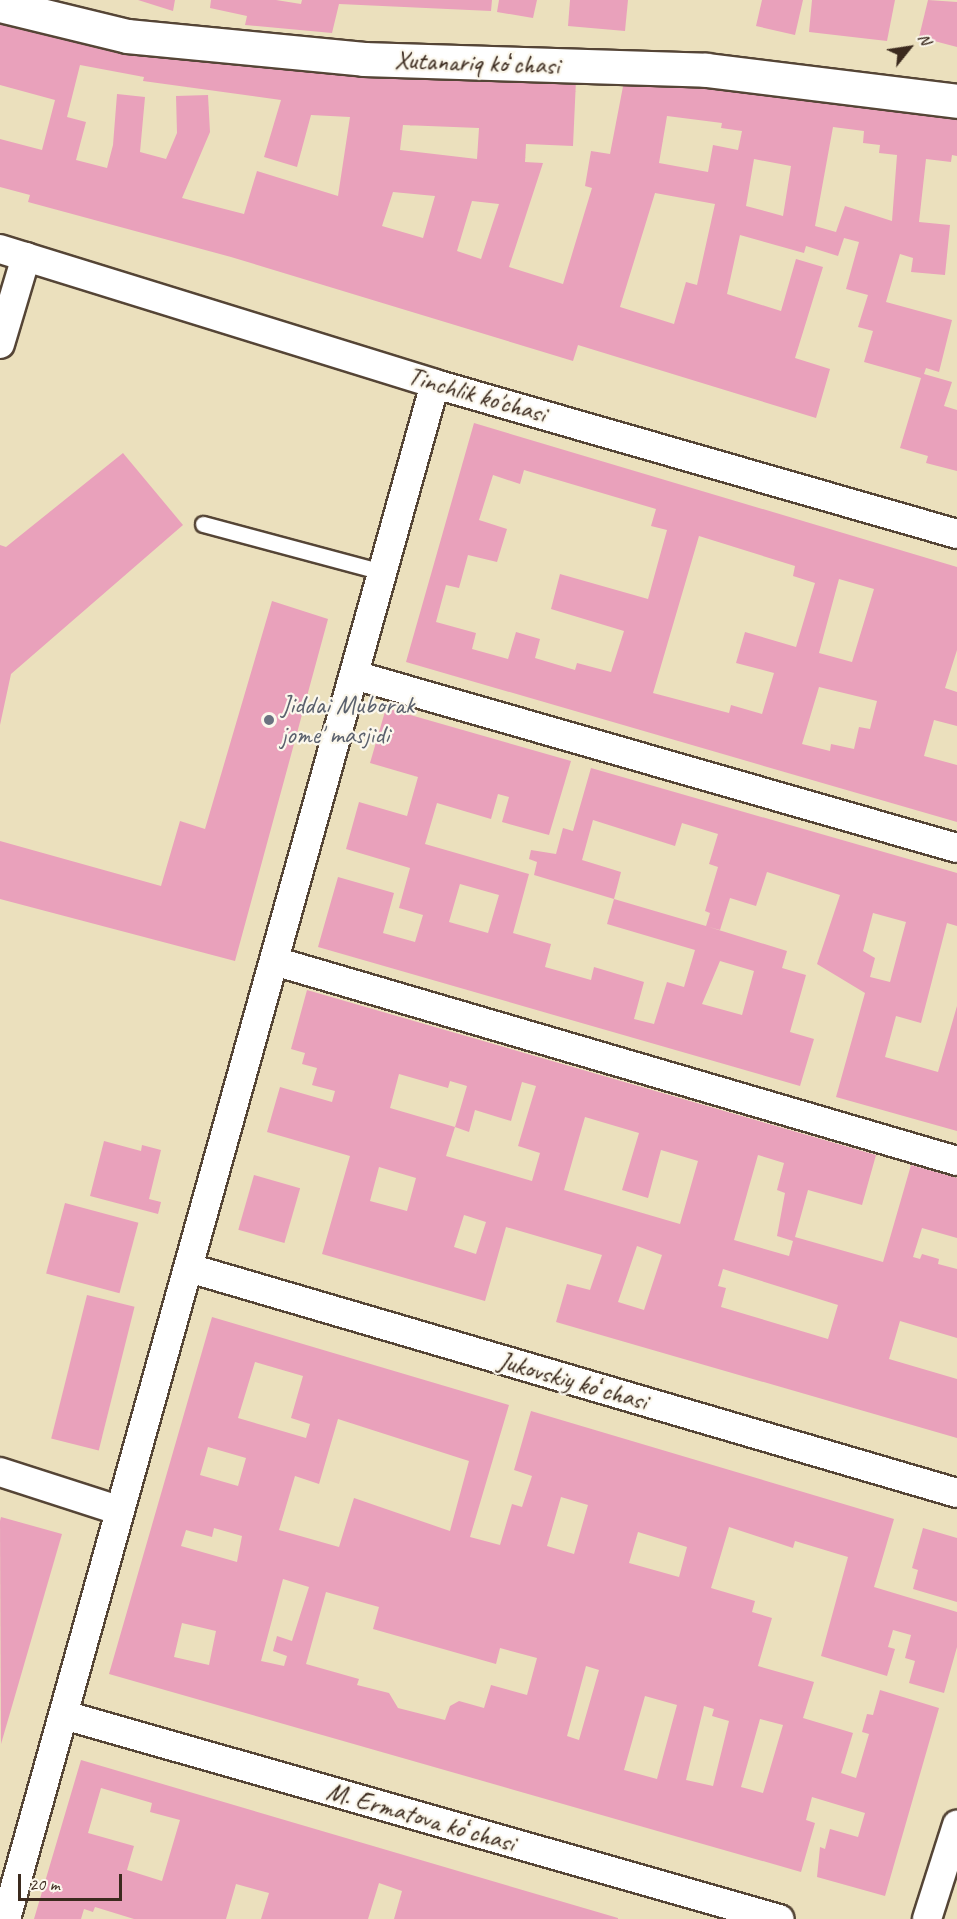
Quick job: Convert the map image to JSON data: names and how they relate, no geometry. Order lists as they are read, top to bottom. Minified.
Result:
{"streets":{"street":["Xutanariq koʻchasi","Tinchlik ko'chasi","Jukovskiy koʻchasi","M. Ermatova koʻchasi"]},"places":["Jiddai Muborak jome' masjidi"],"scale_bar":"20 m","north":"top right"}
